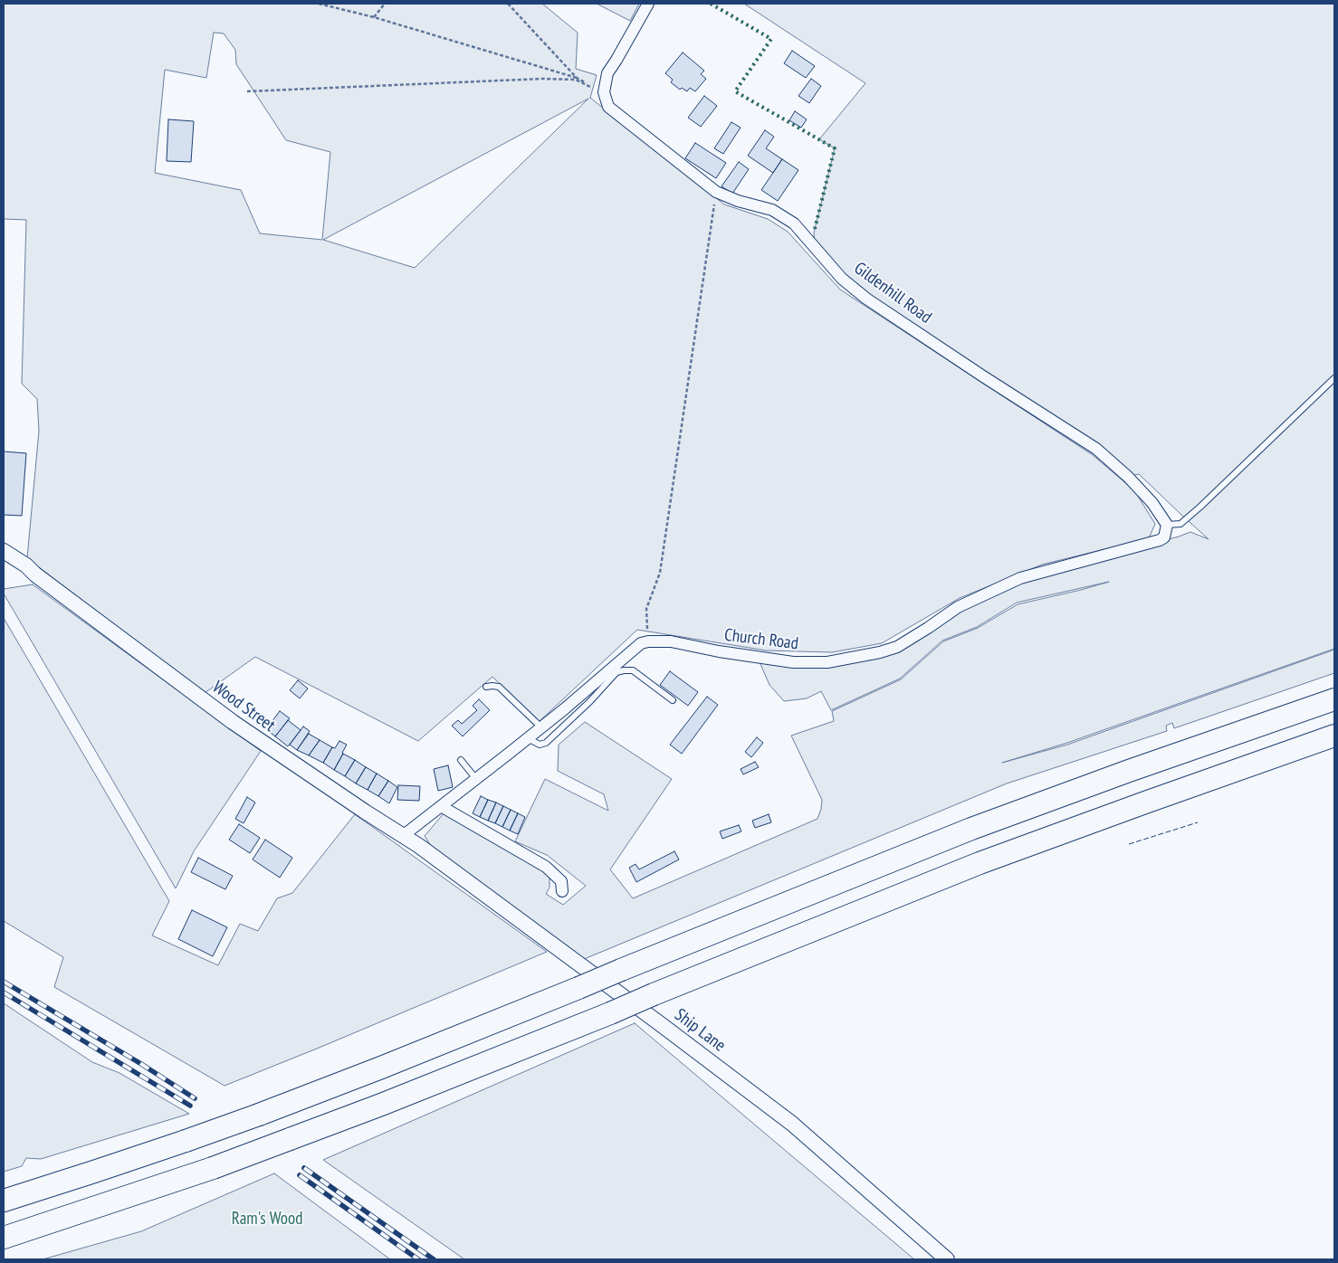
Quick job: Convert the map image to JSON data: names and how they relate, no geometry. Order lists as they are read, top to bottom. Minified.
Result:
{"streets":{"street":["Gildenhill Road","Church Road","Wood Street","Ship Lane"]},"crossings":[["Gildenhill Road","Church Road"],["Wood Street","Ship Lane"]],"parks":["Ram's Wood"]}
